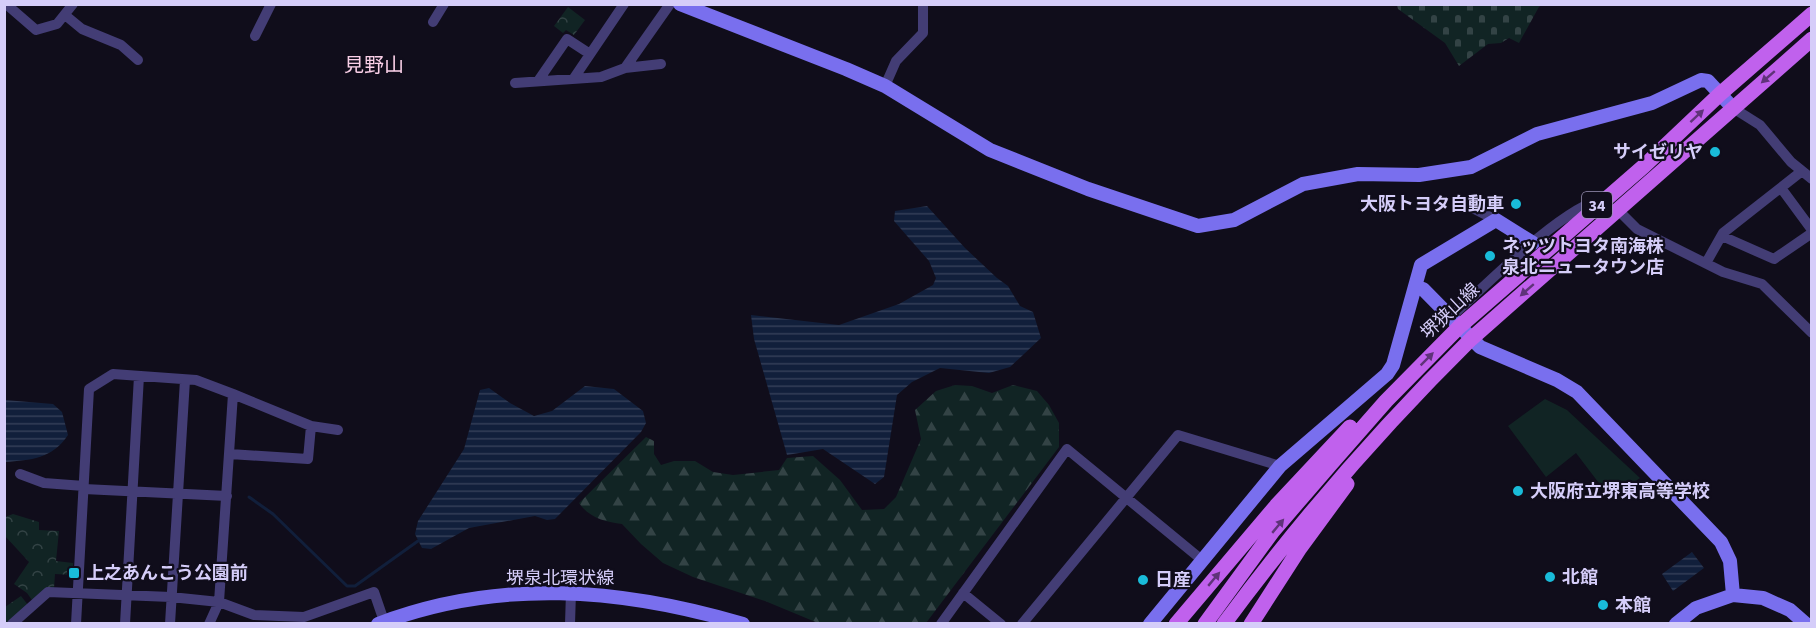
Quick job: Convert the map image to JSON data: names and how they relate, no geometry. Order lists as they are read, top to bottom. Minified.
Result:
{"streets":{"main road":["34","堺狭山線"],"street":["堺泉北環状線"]},"districts":["見野山"],"places":{"other":["サイゼリヤ","大阪トヨタ自動車","ネッツトヨタ南海株 泉北ニュータウン店","大阪府立堺東高等学校","北館","日産","本館"],"transit":["上之あんこう公園前"]}}
